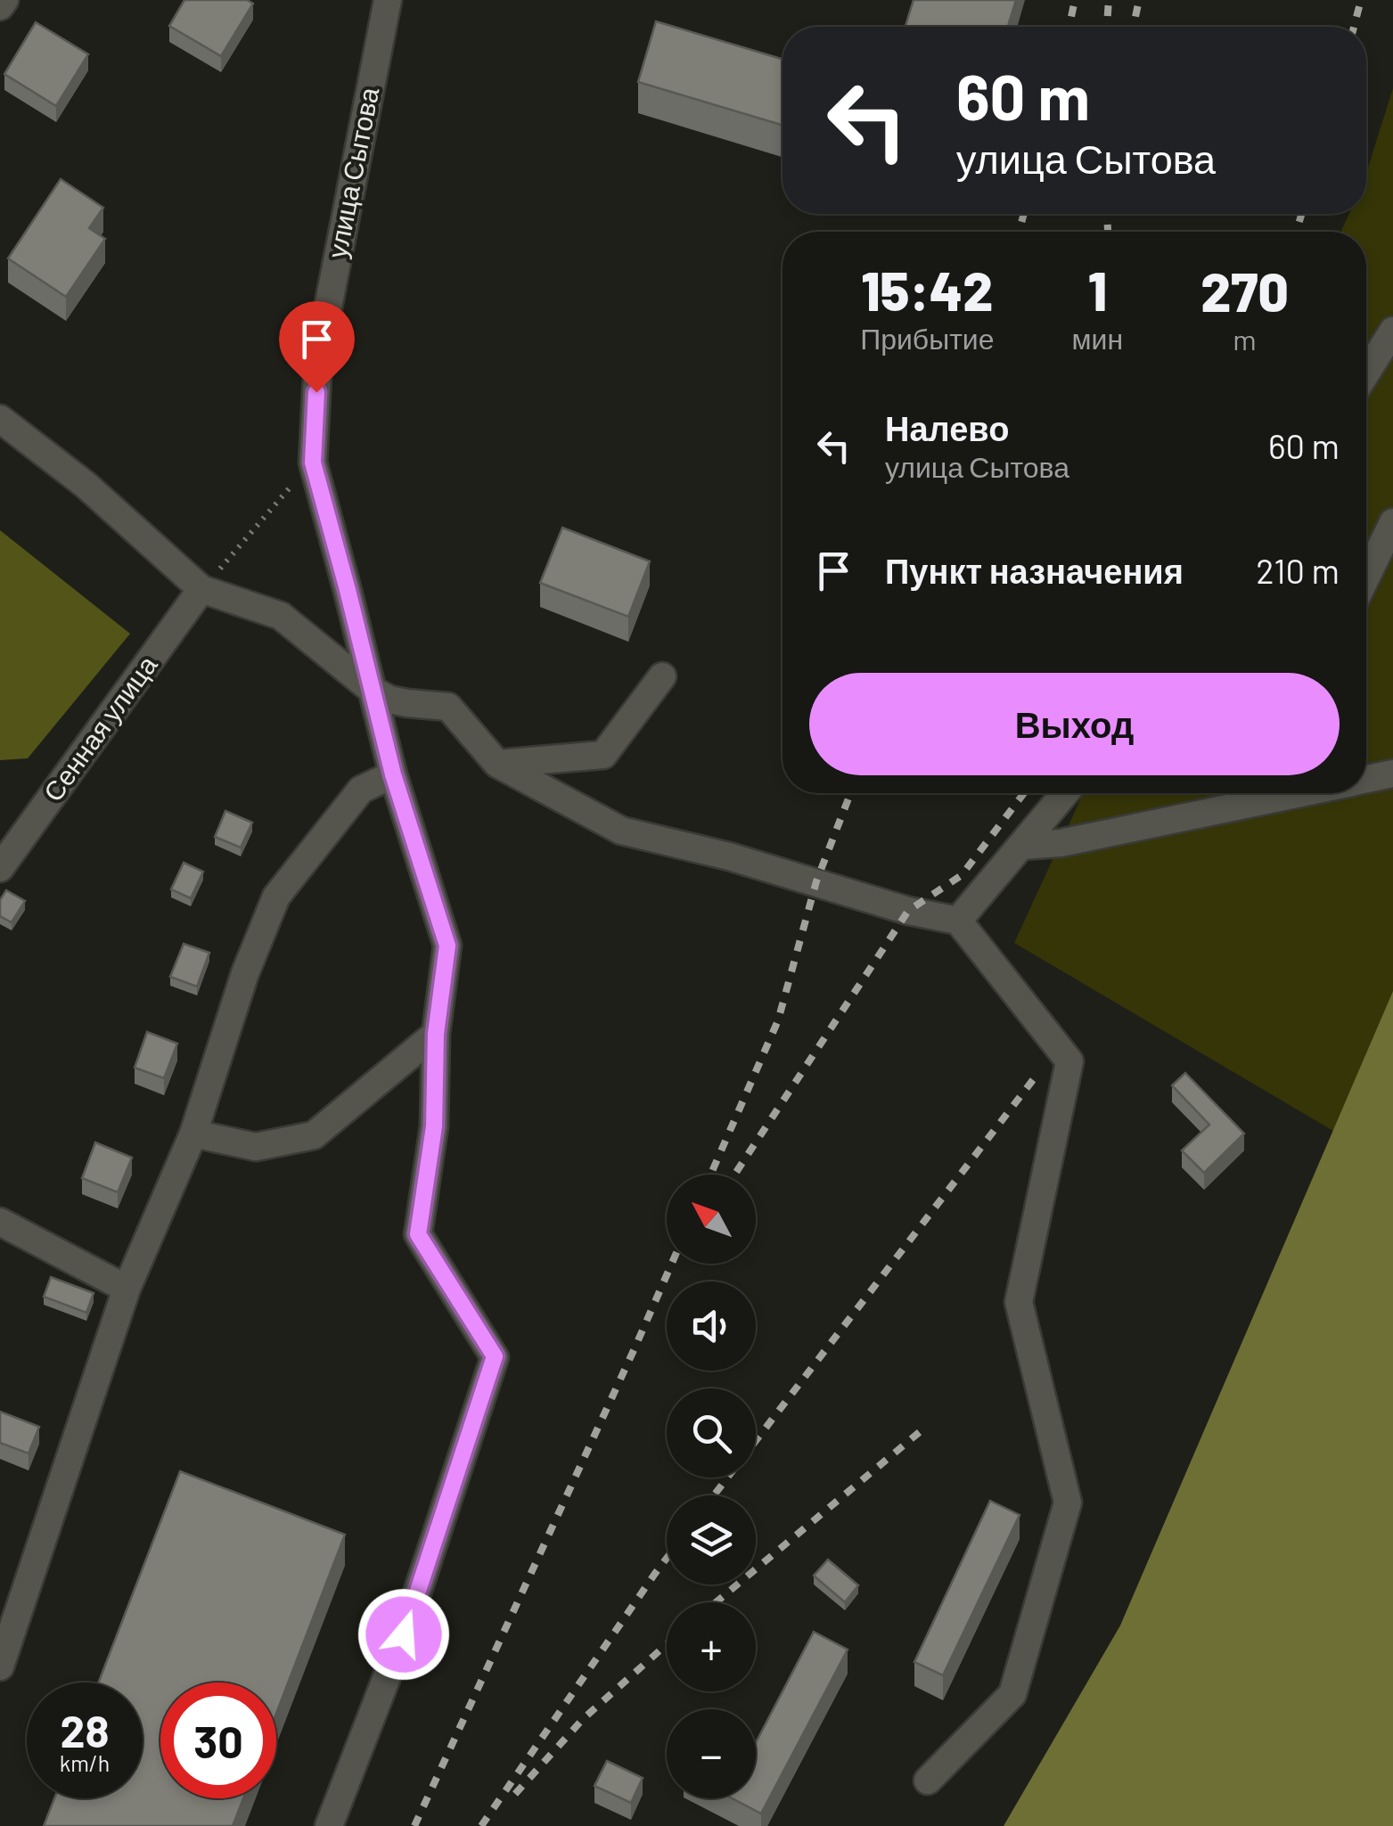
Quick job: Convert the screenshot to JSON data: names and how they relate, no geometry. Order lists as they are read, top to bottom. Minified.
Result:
{"streets":{"street":["улица Сытова","Сенная улица"]},"north":"top left","page":{"turn":["60 m","улица Сытова"],"eta":["15:42","Прибытие","1","мин","270","m"],"list":[{"name":"Налево","note":"улица Сытова","value":"60 m"},{"name":"Пункт назначения","value":"210 m"}],"buttons":"Выход","map_buttons":["+","−"],"speed":"28 km/h","limit":"30"}}
